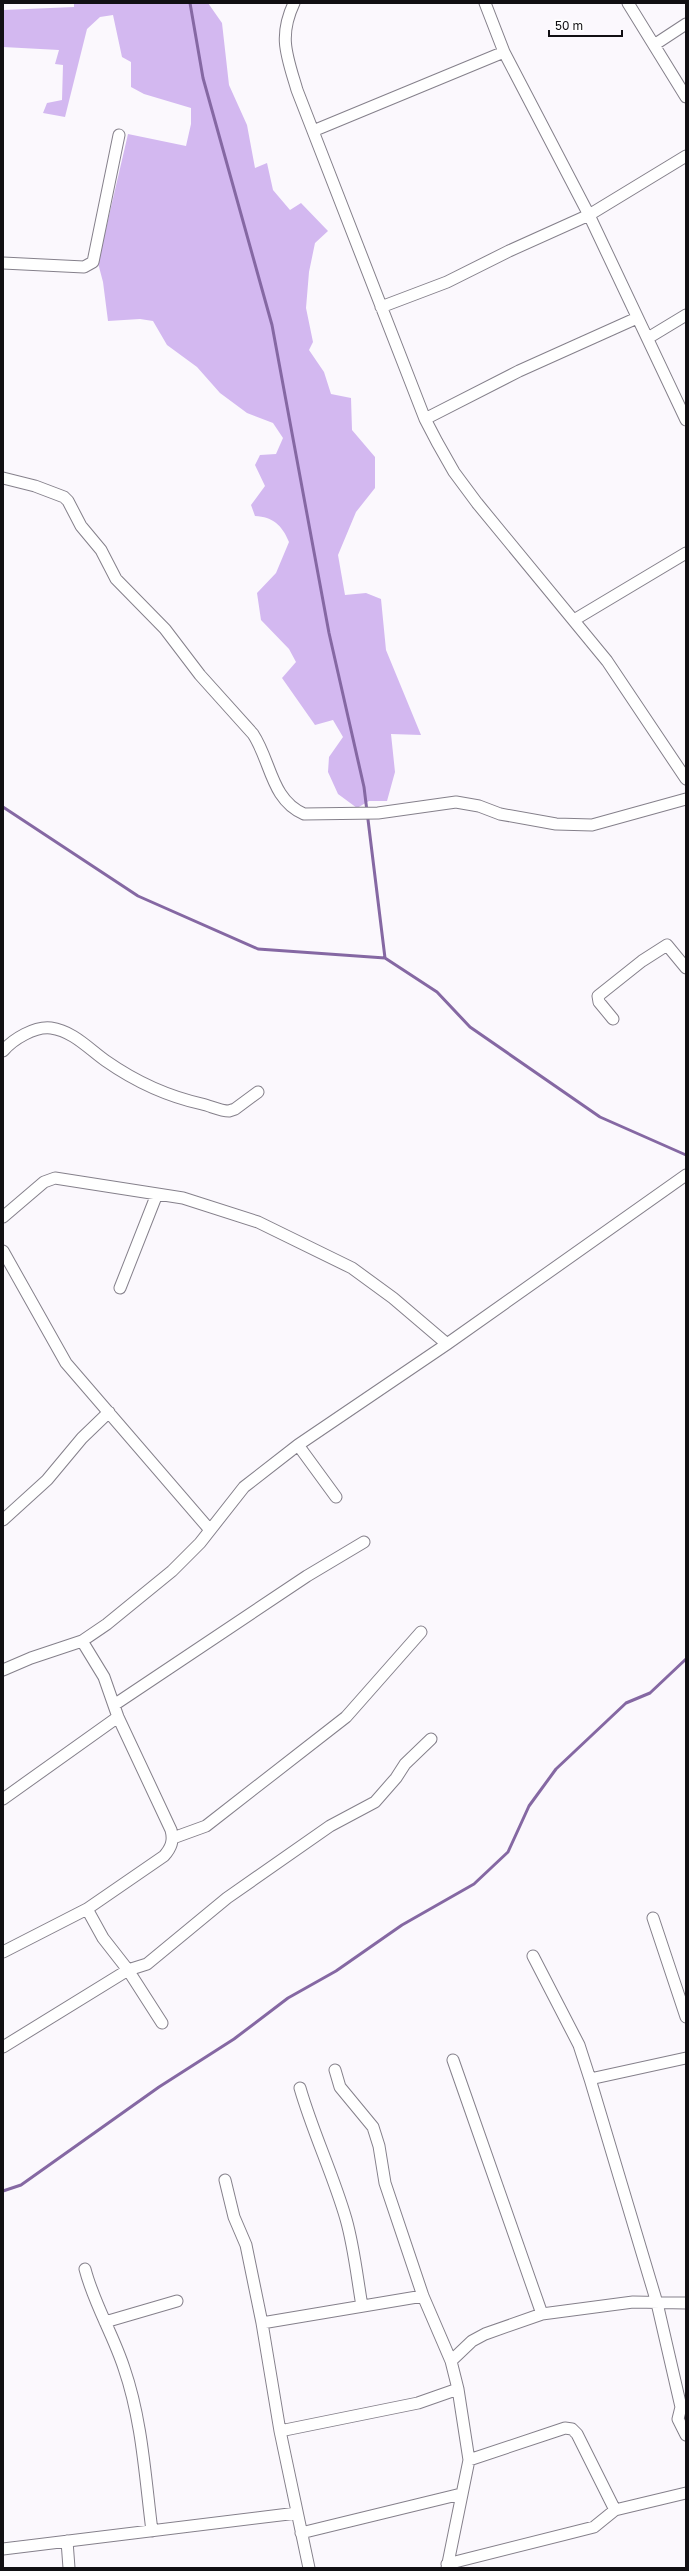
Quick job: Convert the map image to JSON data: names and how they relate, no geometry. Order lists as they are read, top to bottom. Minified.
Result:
{"scale_bar":"50 m"}
